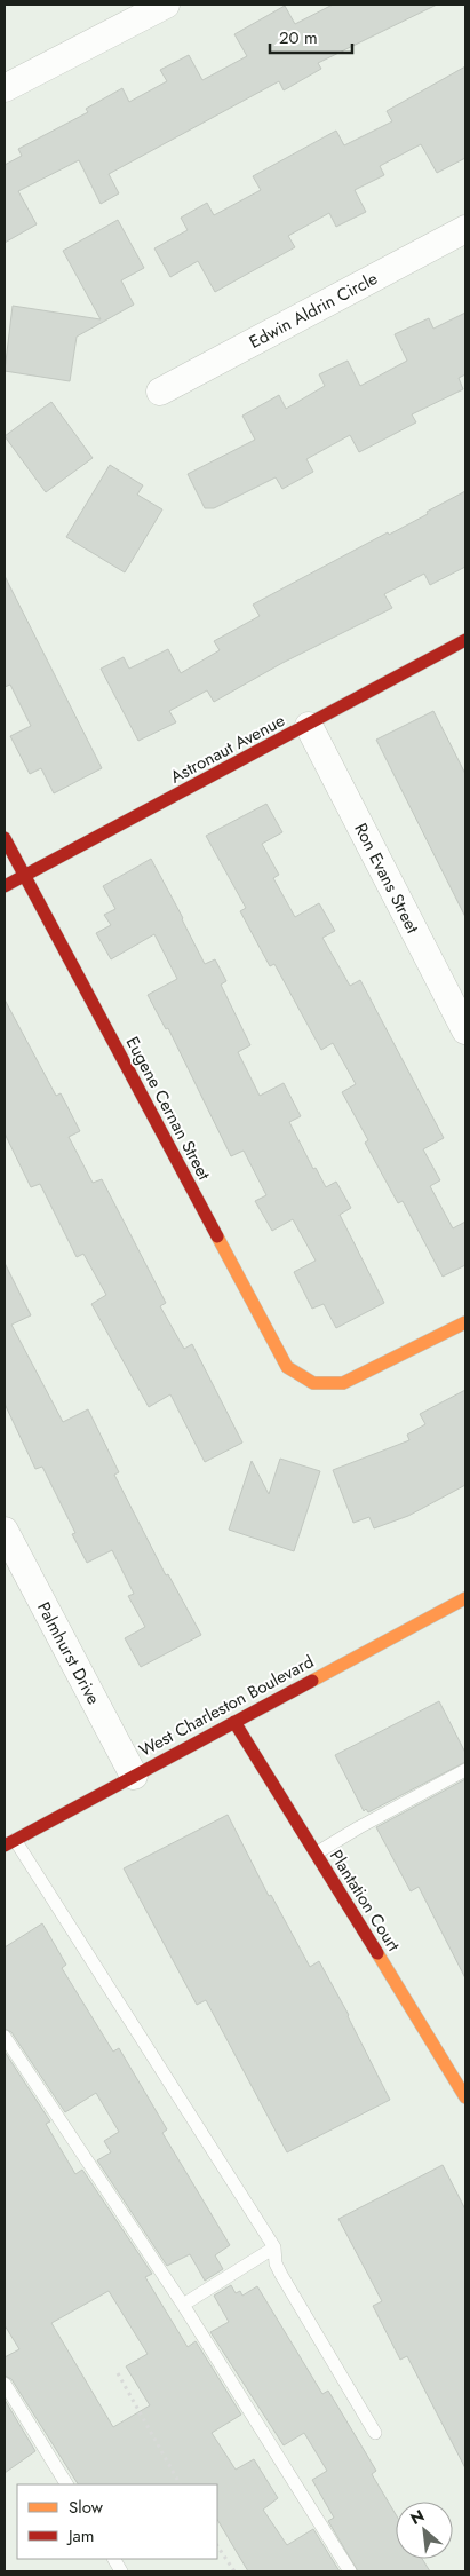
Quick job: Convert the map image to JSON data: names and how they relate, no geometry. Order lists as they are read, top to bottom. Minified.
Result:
{"streets":{"street":["Edwin Aldrin Circle","Astronaut Avenue","Ron Evans Street","Eugene Cernan Street","Palmhurst Drive","West Charleston Boulevard","Plantation Court"]},"crossings":[["Astronaut Avenue","Ron Evans Street"],["Astronaut Avenue","Eugene Cernan Street"],["Palmhurst Drive","West Charleston Boulevard"],["West Charleston Boulevard","Plantation Court"]],"legend":["Slow","Jam"],"scale_bar":"20 m","north":"top left"}
